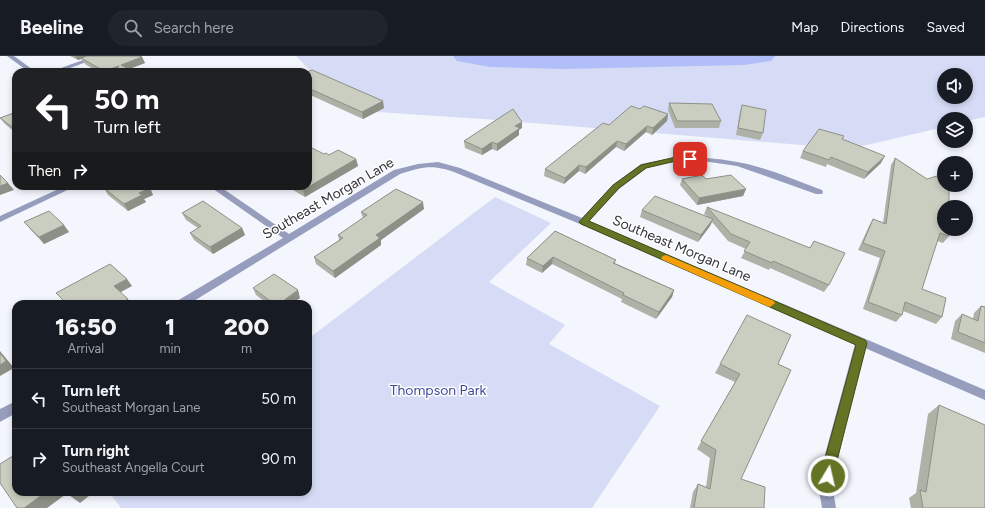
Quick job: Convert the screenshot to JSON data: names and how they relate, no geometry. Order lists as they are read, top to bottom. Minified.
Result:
{"streets":{"street":["Southeast Morgan Lane"]},"parks":["Thompson Park"],"page":{"header":"Beeline","search":"Search here","nav":["Map","Directions","Saved"],"map_buttons":["+","−"],"turn":["50 m","Turn left"],"then":"Then","eta":["16:50","Arrival","1","min","200","m"],"list":[{"name":"Turn left","note":"Southeast Morgan Lane","value":"50 m"},{"name":"Turn right","note":"Southeast Angella Court","value":"90 m"}]}}
